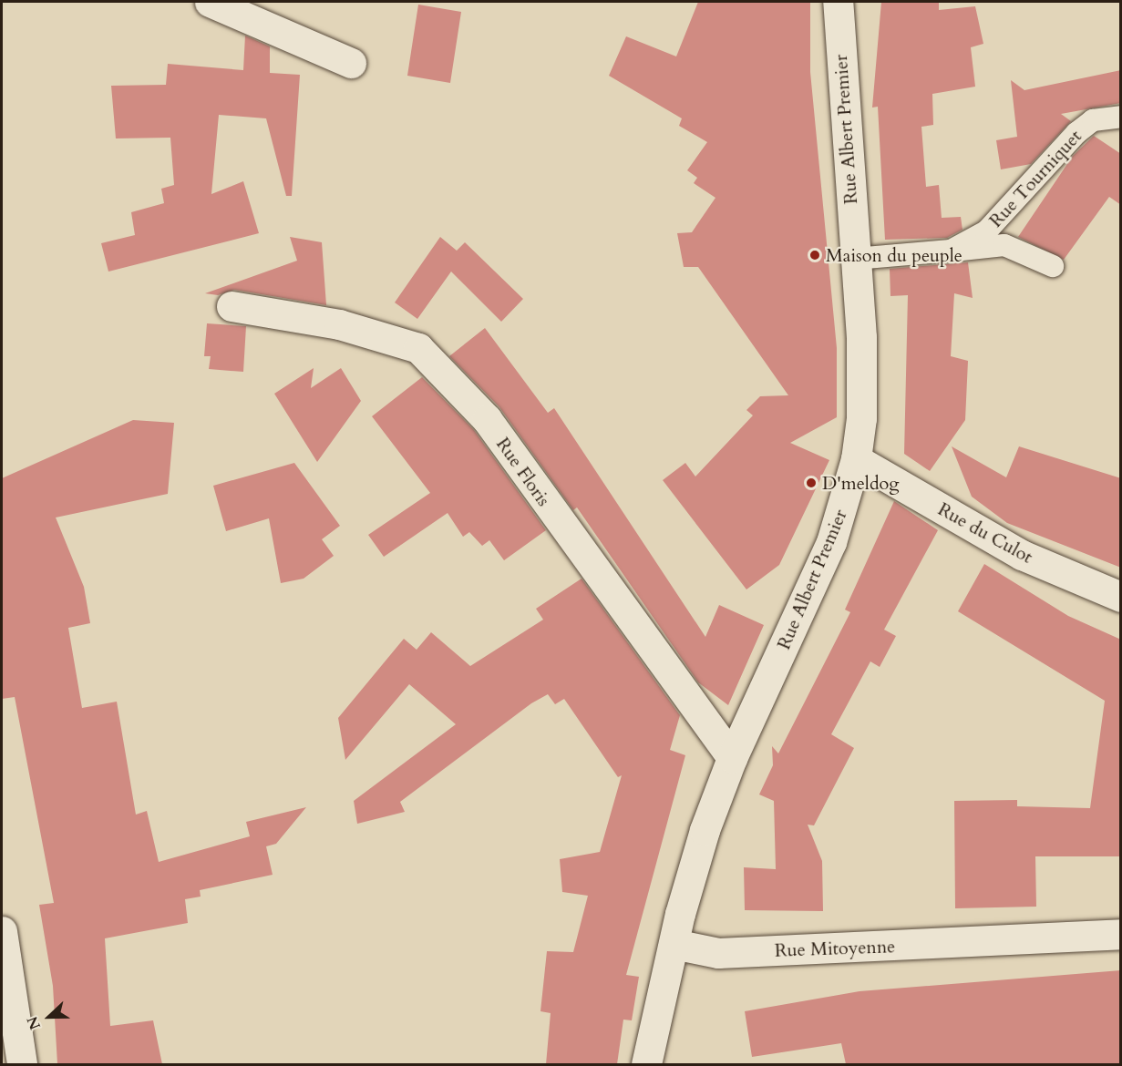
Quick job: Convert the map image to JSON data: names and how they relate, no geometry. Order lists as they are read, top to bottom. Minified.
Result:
{"streets":{"street":["Rue Albert Premier","Rue Floris","Rue du Culot","Rue Mitoyenne"],"lane":["Rue Tourniquet"]},"crossings":[["Rue Albert Premier","Rue Tourniquet"],["Rue Albert Premier","Rue Floris"],["Rue Albert Premier","Rue du Culot"],["Rue Albert Premier","Rue Mitoyenne"]],"places":["Maison du peuple","D'meldog"],"north":"left"}
